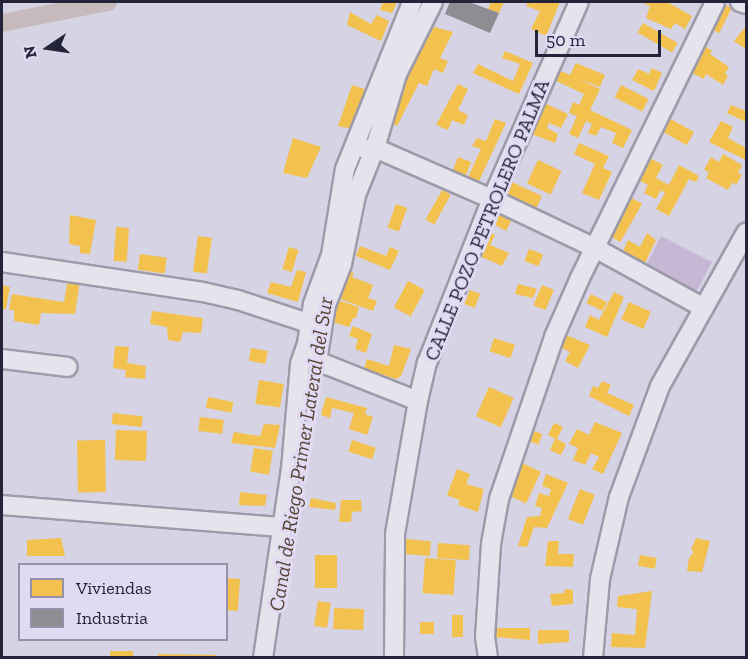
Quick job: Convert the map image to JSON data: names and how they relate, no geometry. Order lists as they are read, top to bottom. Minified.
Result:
{"streets":{"street":["CALLE POZO PETROLERO PALMA"]},"water":["Canal de Riego Primer Lateral del Sur"],"legend":["Viviendas","Industria"],"scale_bar":"50 m","north":"left"}
